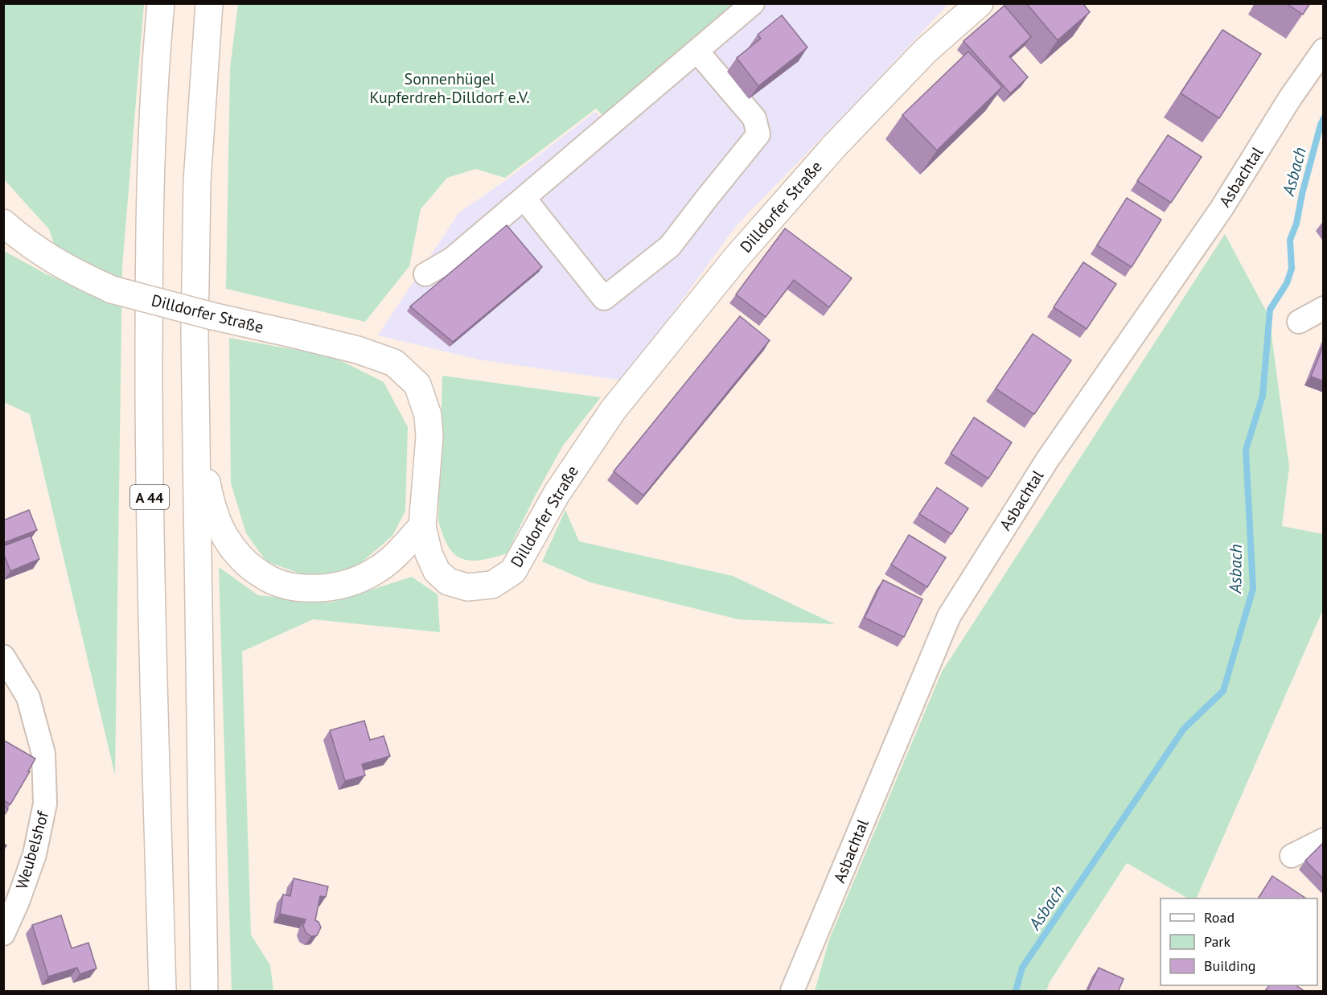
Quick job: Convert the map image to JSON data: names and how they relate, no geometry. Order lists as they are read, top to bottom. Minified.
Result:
{"streets":{"main road":["Dilldorfer Straße","A 44"],"street":["Asbachtal","Weubelshof"]},"water":["Asbach"],"parks":["Sonnenhügel Kupferdreh-Dilldorf e.V."],"legend":["Road","Park","Building"]}
